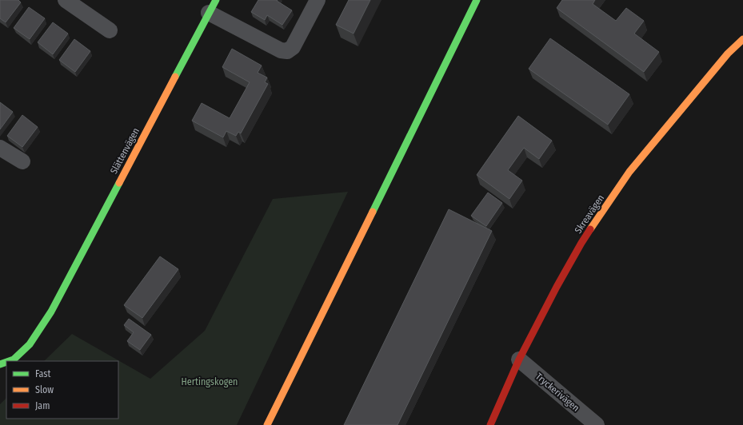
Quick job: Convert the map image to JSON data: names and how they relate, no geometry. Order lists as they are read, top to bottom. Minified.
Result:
{"streets":{"street":["Slättenvägen","Skreavägen","Tryckerivägen"]},"crossings":[["Skreavägen","Tryckerivägen"]],"parks":["Hertingskogen"],"legend":["Fast","Slow","Jam"]}
